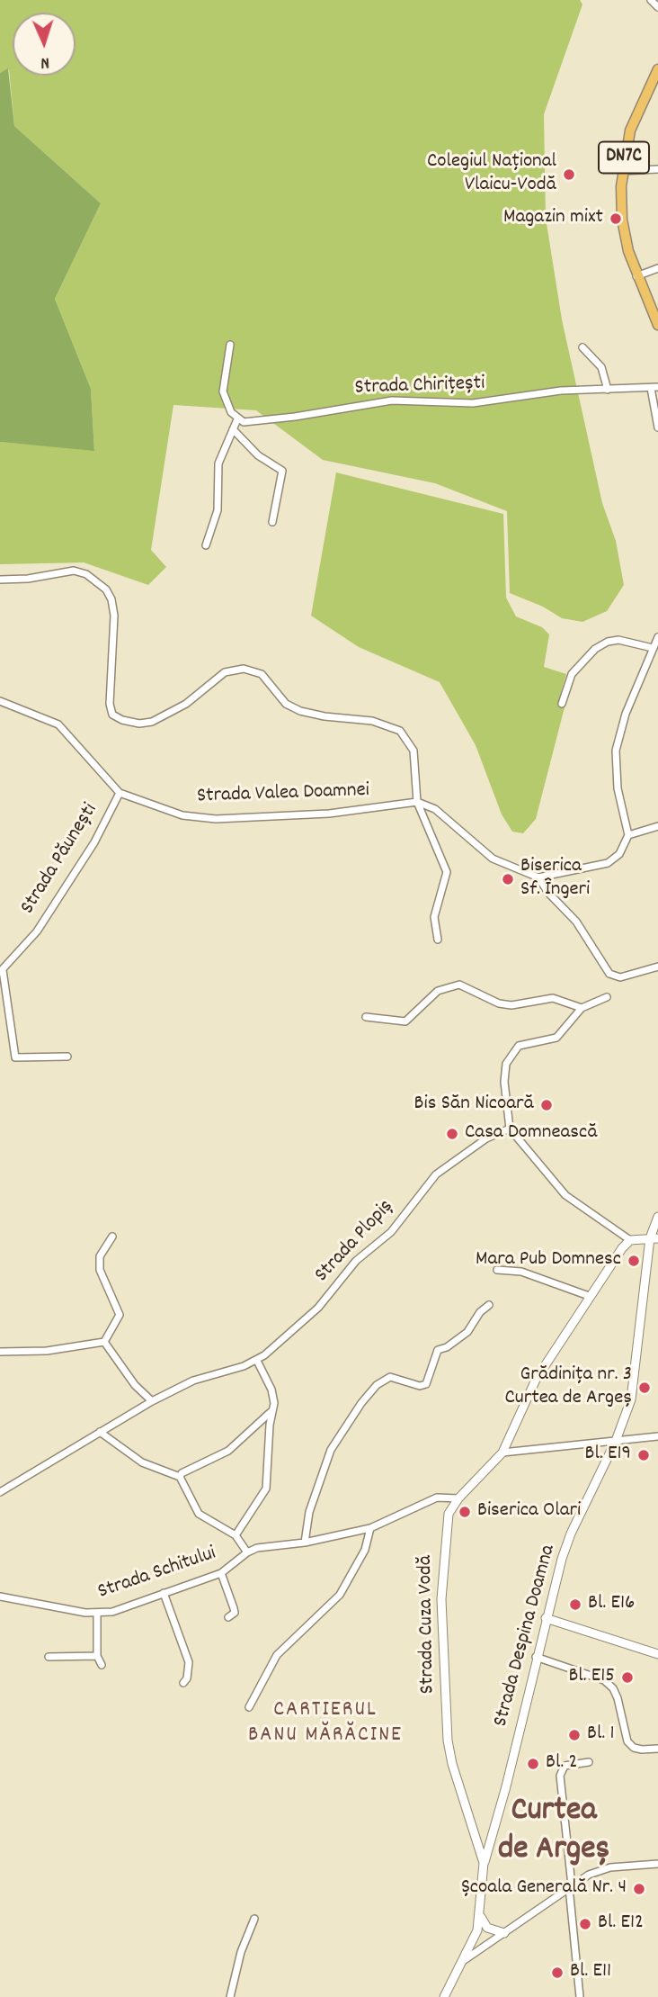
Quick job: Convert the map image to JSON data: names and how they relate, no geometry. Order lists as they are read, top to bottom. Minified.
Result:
{"streets":{"main road":["DN7C"],"street":["Strada Chirițești","Strada Valea Doamnei","Strada Păunești","Strada Plopiș","Strada Schitului","Strada Cuza Vodă","Strada Despina Doamna"]},"crossings":[["Strada Valea Doamnei","Strada Păunești"],["Strada Schitului","Strada Cuza Vodă"],["Strada Cuza Vodă","Strada Despina Doamna"]],"districts":["CARTIERUL BANU MĂRĂCINE","Curtea de Argeș"],"places":["Colegiul Național Vlaicu-Vodă","Magazin mixt","Biserica Sf. Îngeri","Bis Săn Nicoară","Casa Domnească","Mara Pub Domnesc","Grădinița nr. 3 Curtea de Argeș","Bl. E19","Biserica Olari","Bl. E16","Bl. E15","Bl. 1","Bl. 2","Școala Generală Nr. 4","Bl. E12","Bl. E11"],"north":"bottom"}
